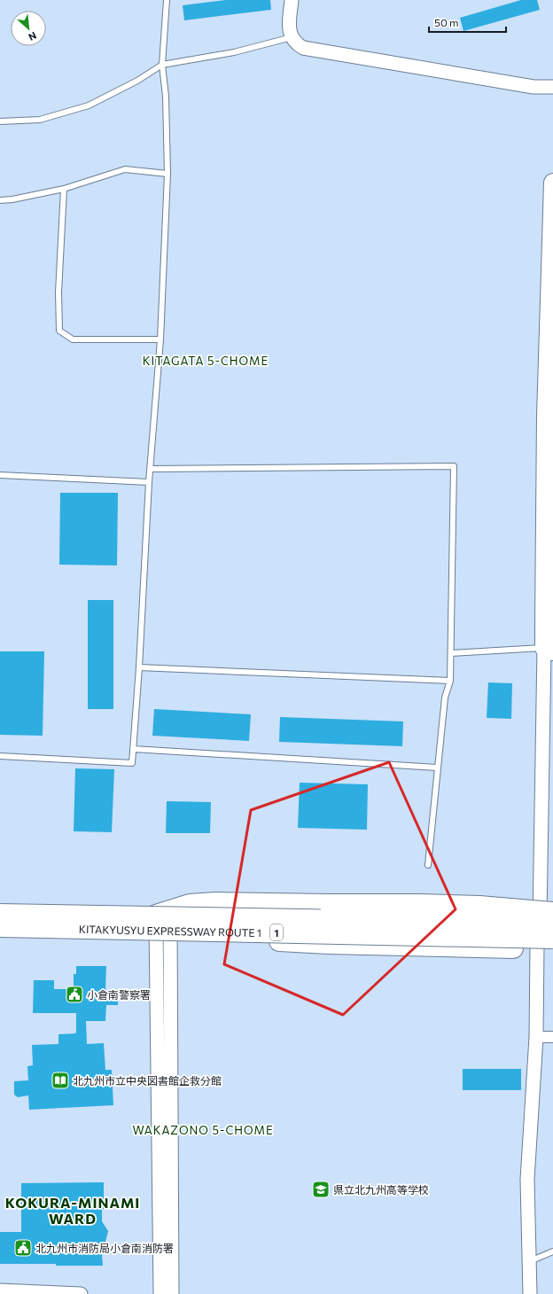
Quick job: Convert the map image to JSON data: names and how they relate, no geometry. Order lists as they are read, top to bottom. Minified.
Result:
{"streets":{"highway":["KITAKYUSYU EXPRESSWAY ROUTE 1","1"]},"districts":["KITAGATA 5-CHOME","WAKAZONO 5-CHOME","KOKURA-MINAMI WARD"],"places":{"public building":["小倉南警察署","北九州市消防局小倉南消防署"],"library":["北九州市立中央図書館企救分館"],"school or university":["県立北九州高等学校"]},"scale_bar":"50 m","north":"bottom right"}
